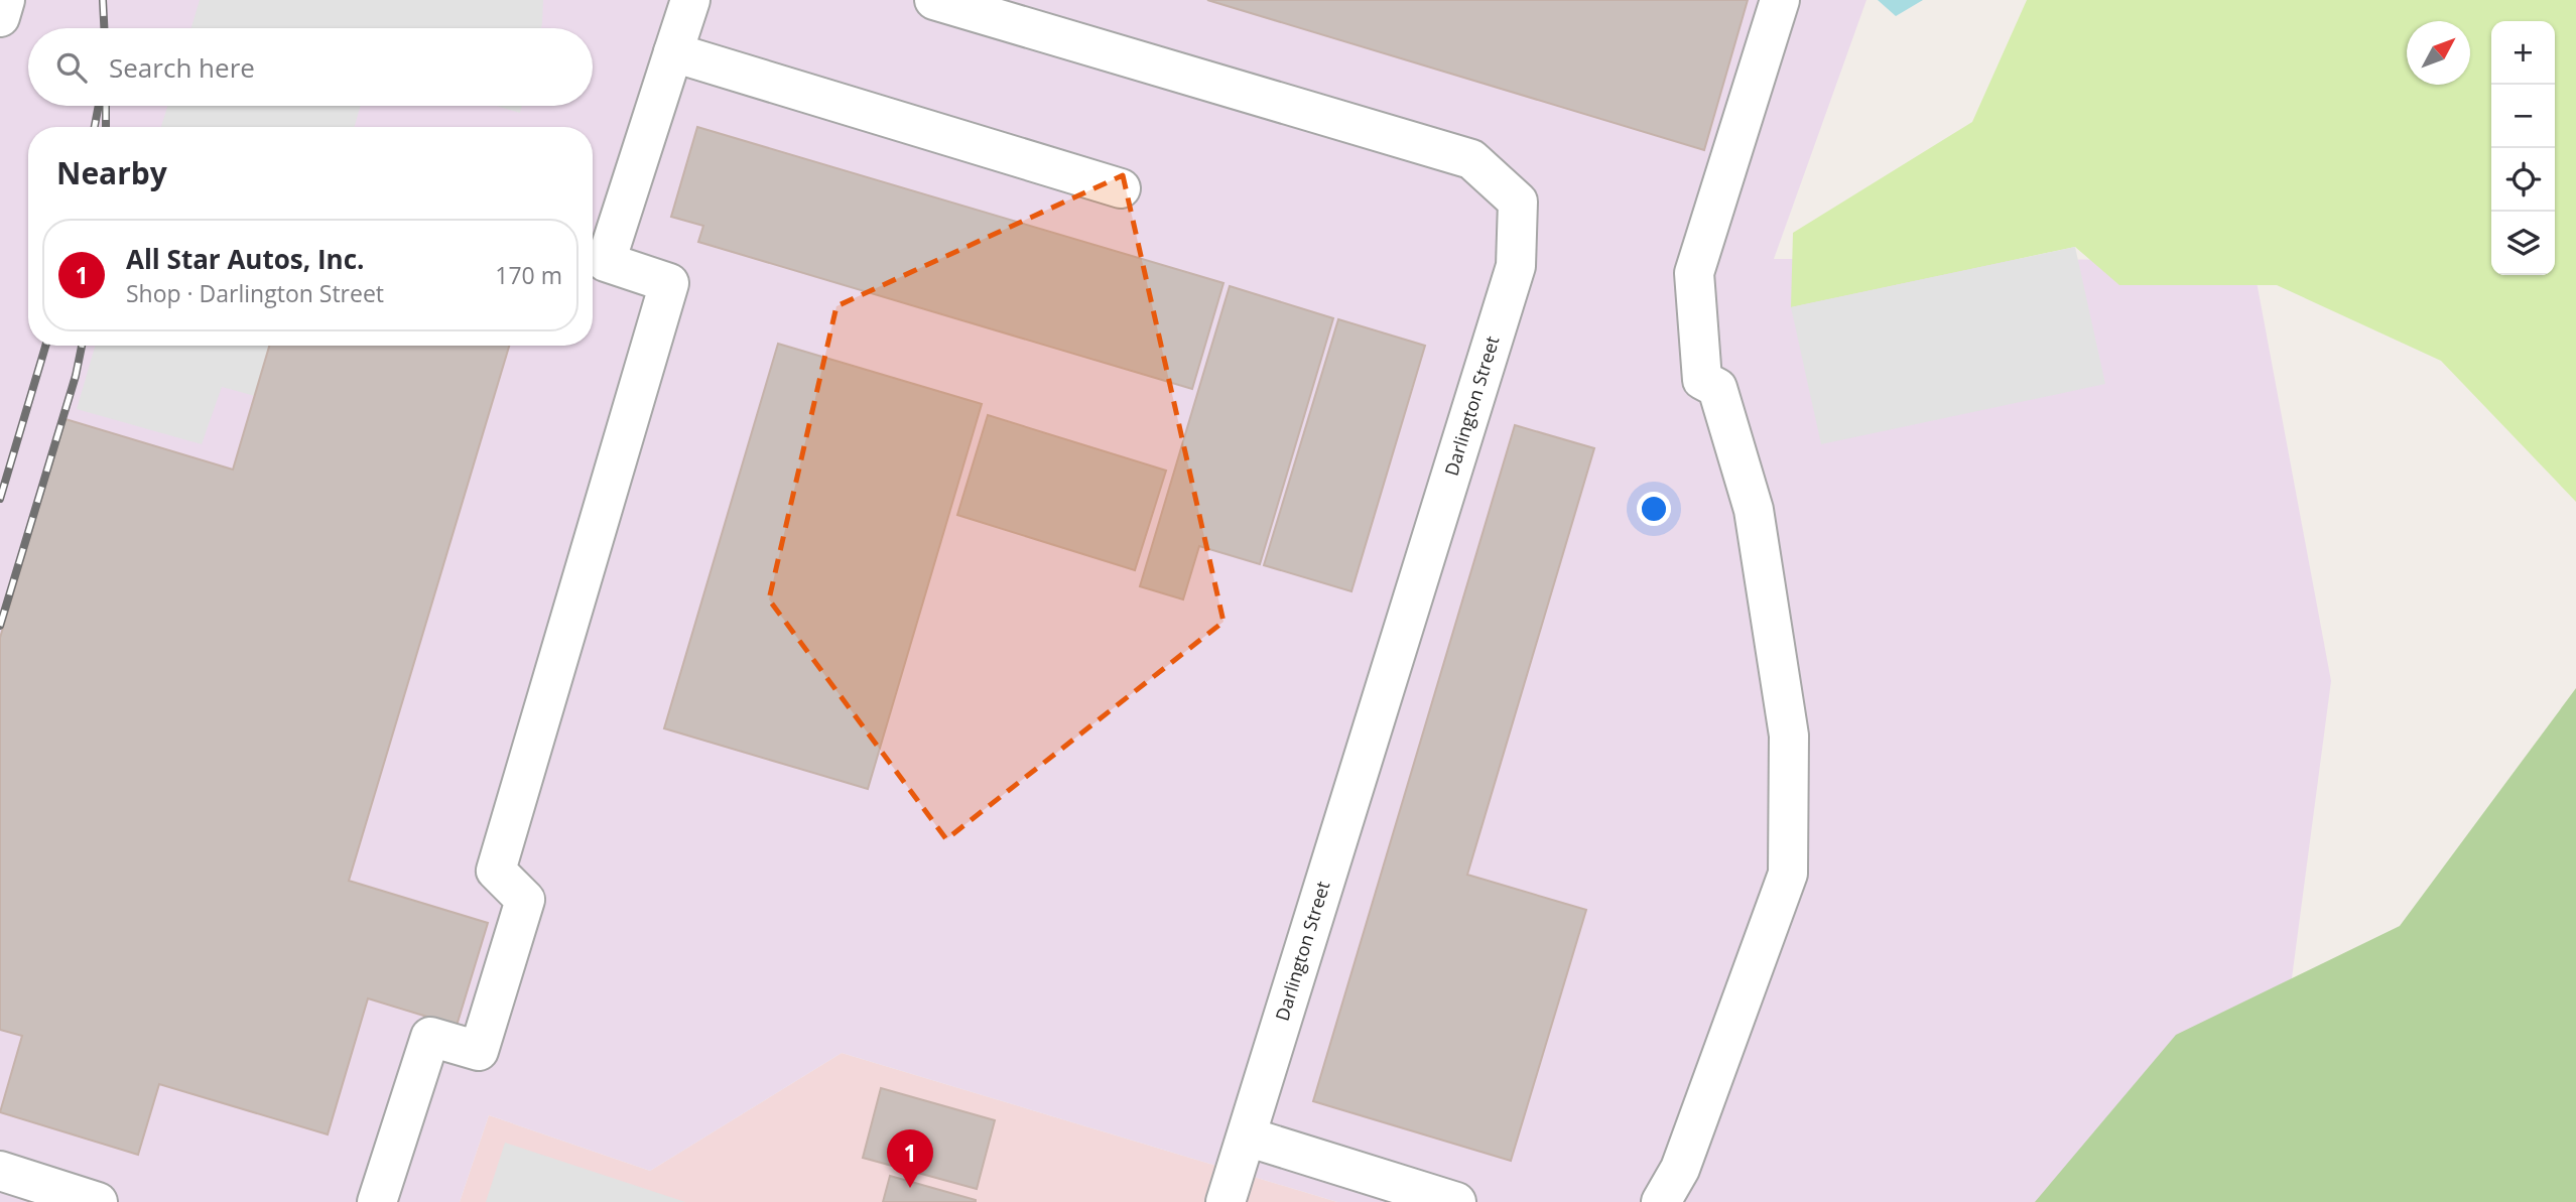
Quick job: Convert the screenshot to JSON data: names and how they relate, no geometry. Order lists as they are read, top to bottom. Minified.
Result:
{"streets":{"street":["Darlington Street"]},"north":"top right","page":{"map_buttons":["+","−"],"search":"Search here","heading":"Nearby","list":[{"mark":"1","name":"All Star Autos, Inc.","note":"Shop · Darlington Street","value":"170 m"}],"pins":"1"}}
